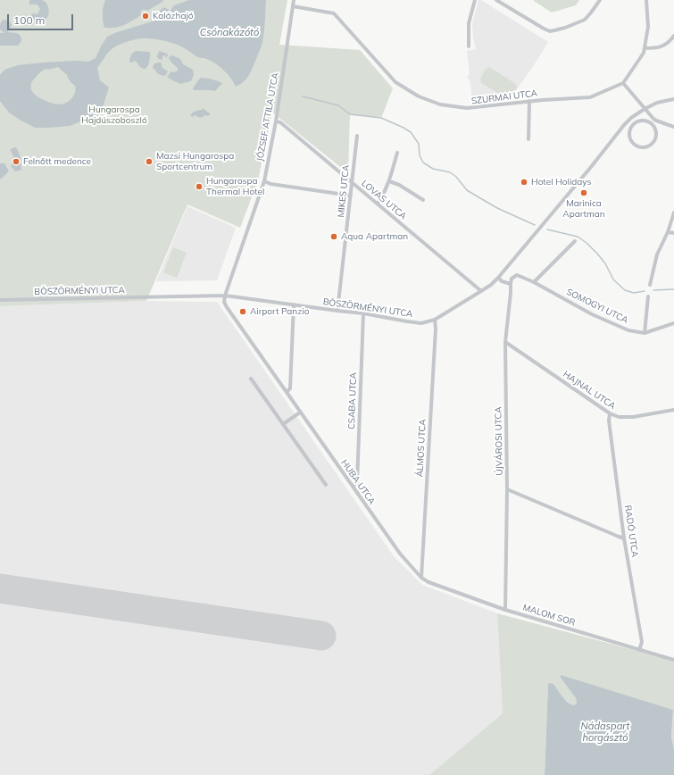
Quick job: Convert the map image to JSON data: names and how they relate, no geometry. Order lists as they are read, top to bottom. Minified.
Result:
{"streets":{"street":["SZURMAI UTCA","JÓZSEF ATTILA UTCA","MIKES UTCA","LOVAS UTCA","BÖSZÖRMÉNYI UTCA","SOMOGYI UTCA","HAJNAL UTCA","CSABA UTCA","ÚJVÁROSI UTCA","ÁLMOS UTCA","HUBA UTCA","RADÓ UTCA","MALOM SOR"]},"crossings":[["SZURMAI UTCA","JÓZSEF ATTILA UTCA"],["JÓZSEF ATTILA UTCA","LOVAS UTCA"],["JÓZSEF ATTILA UTCA","BÖSZÖRMÉNYI UTCA"],["JÓZSEF ATTILA UTCA","HUBA UTCA"],["MIKES UTCA","LOVAS UTCA"],["MIKES UTCA","BÖSZÖRMÉNYI UTCA"],["LOVAS UTCA","BÖSZÖRMÉNYI UTCA"],["BÖSZÖRMÉNYI UTCA","CSABA UTCA"],["BÖSZÖRMÉNYI UTCA","ÁLMOS UTCA"],["BÖSZÖRMÉNYI UTCA","HUBA UTCA"],["SOMOGYI UTCA","ÚJVÁROSI UTCA"],["HAJNAL UTCA","ÚJVÁROSI UTCA"],["HAJNAL UTCA","RADÓ UTCA"],["CSABA UTCA","HUBA UTCA"],["ÚJVÁROSI UTCA","MALOM SOR"],["ÁLMOS UTCA","HUBA UTCA"],["ÁLMOS UTCA","MALOM SOR"],["HUBA UTCA","MALOM SOR"],["RADÓ UTCA","MALOM SOR"]],"water":["Csónakázótó","Nádaspart horgásztó"],"parks":["Hungarospa Hajdúszoboszló"],"places":["Kalózhajó","Felnőtt medence","Mazsi Hungarospa Sportcentrum","Hotel Holidays","Hungarospa Thermal Hotel","Marinica Apartman","Aqua Apartman","Airport Panzio"],"scale_bar":"100 m"}
